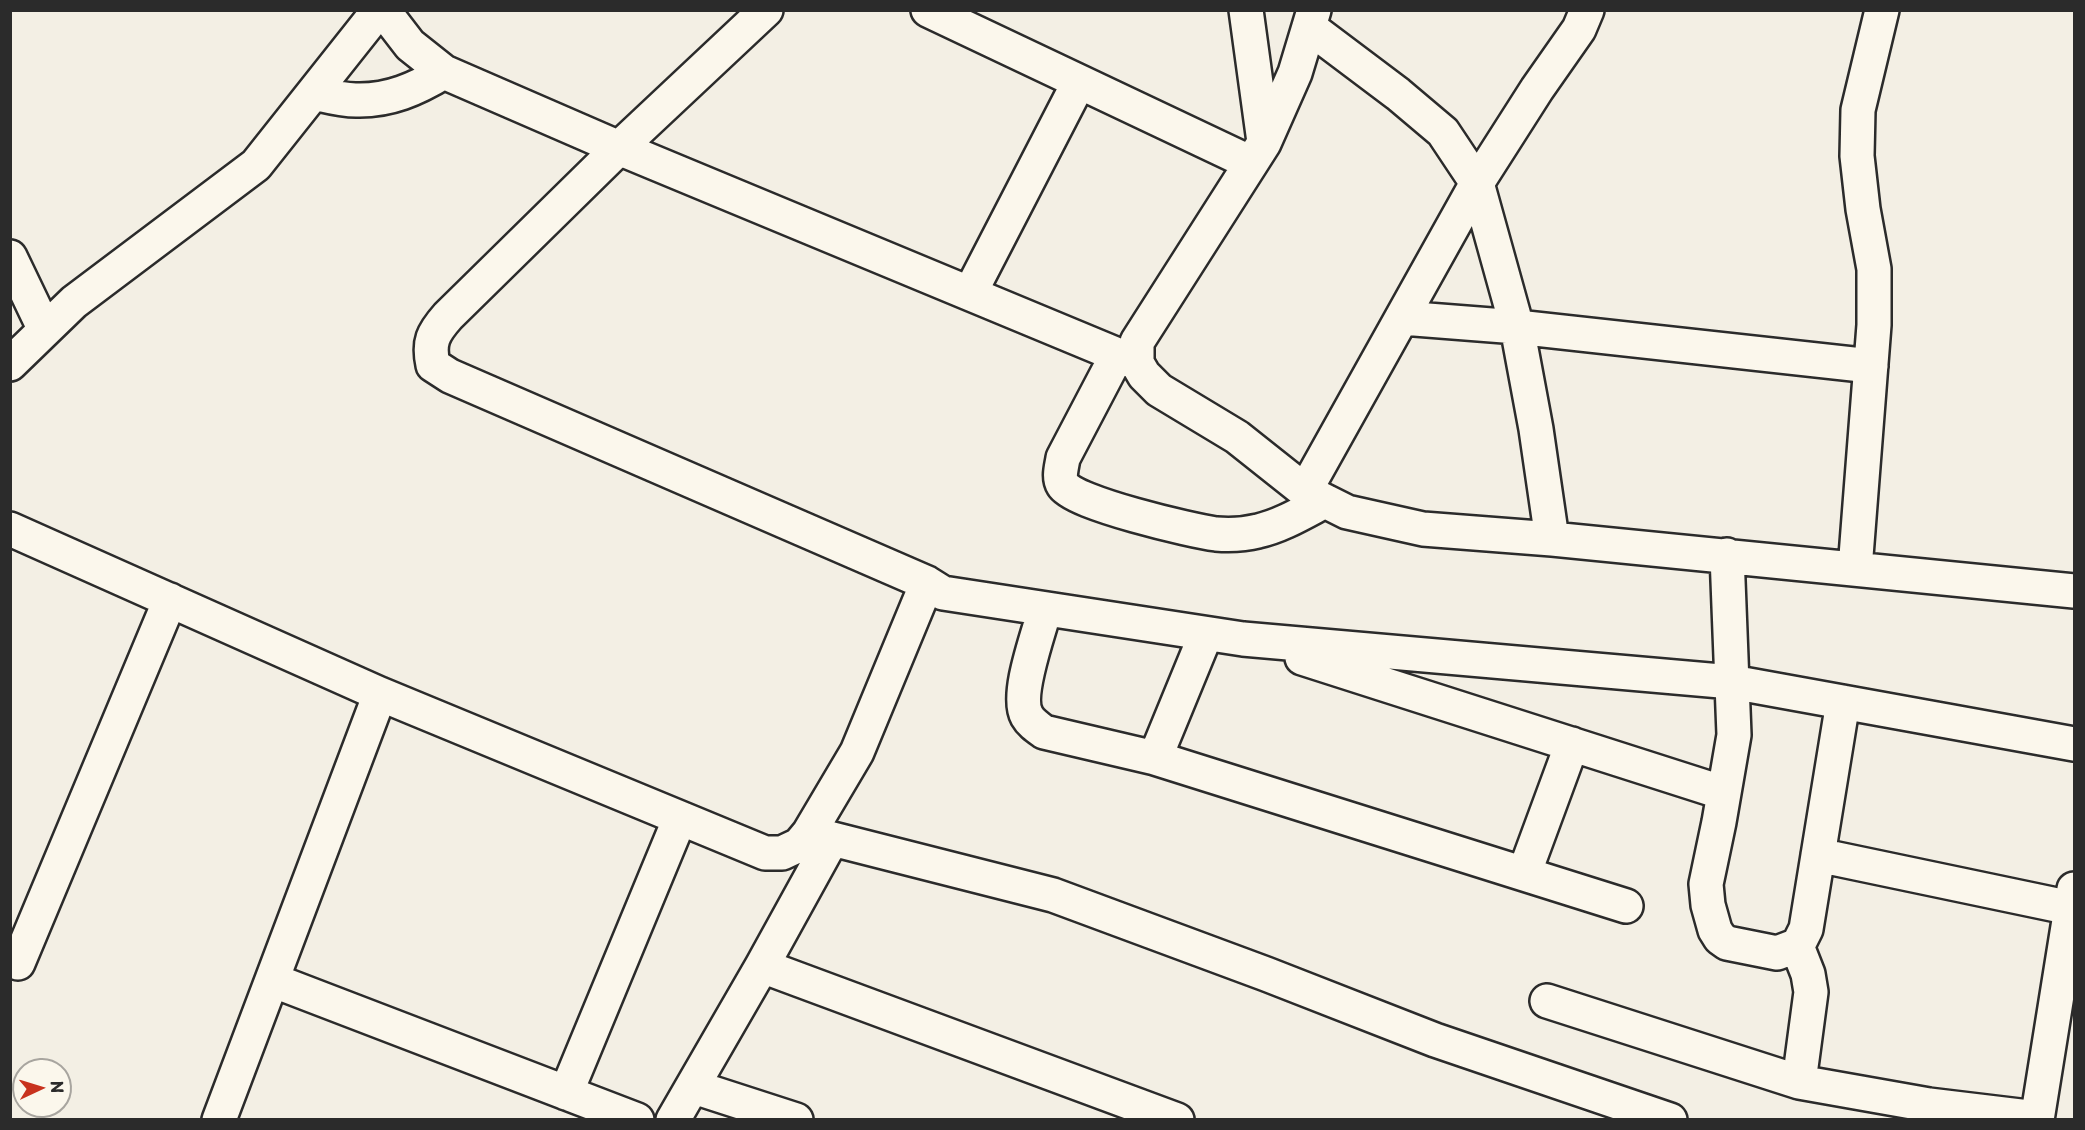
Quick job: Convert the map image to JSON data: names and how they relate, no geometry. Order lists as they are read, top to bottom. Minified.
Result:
{"north":"right"}
